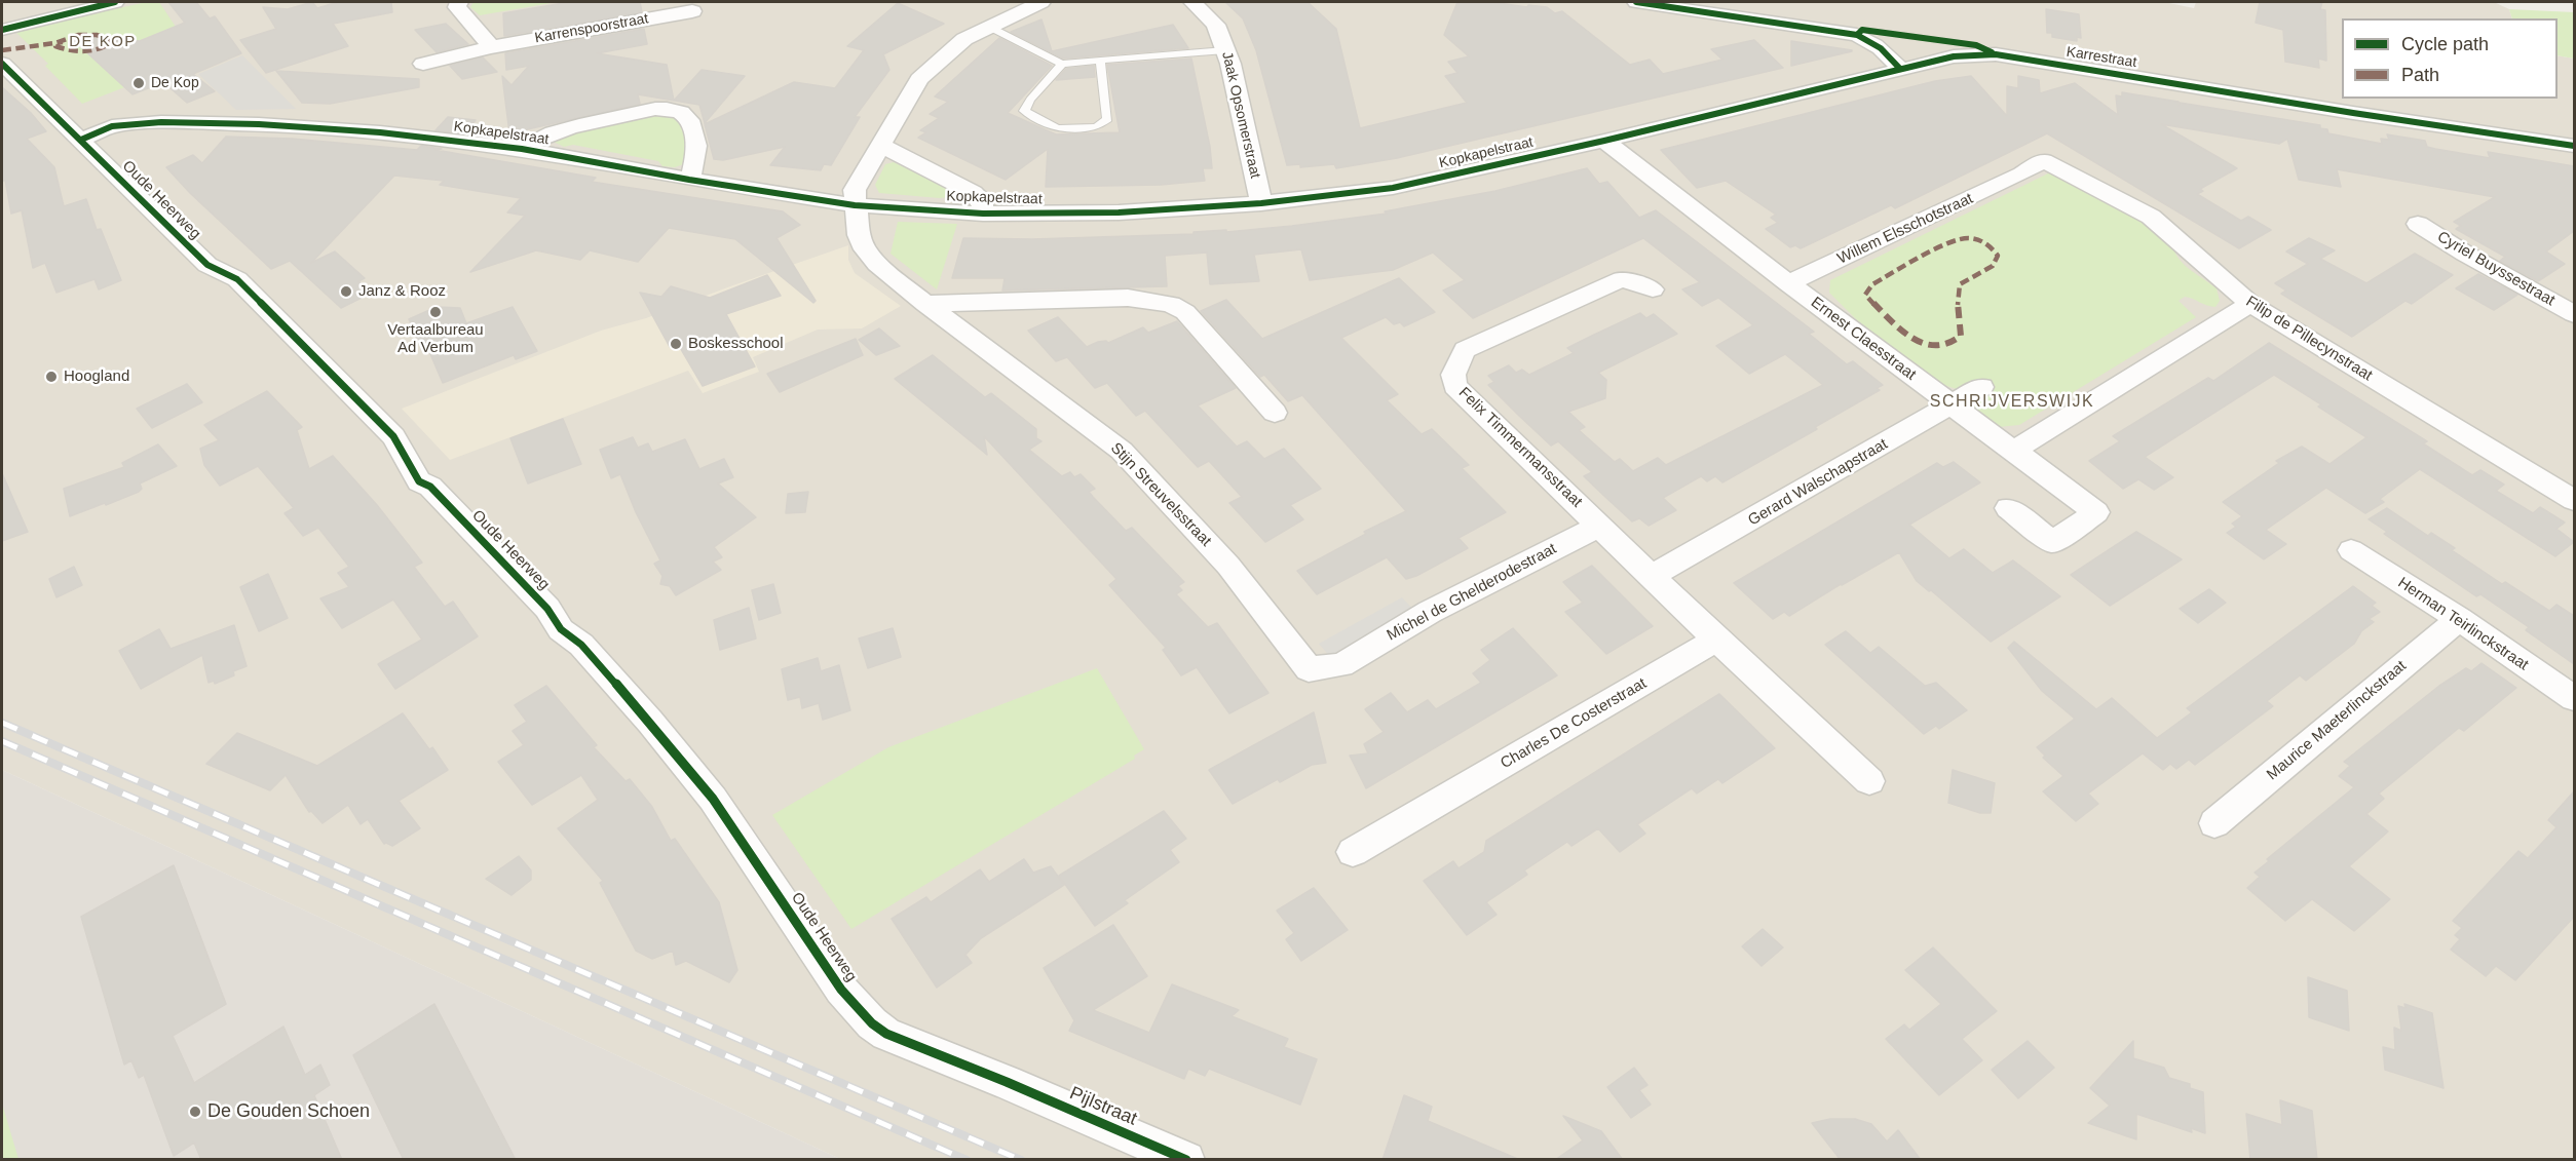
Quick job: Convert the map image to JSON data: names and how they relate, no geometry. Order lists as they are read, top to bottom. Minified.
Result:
{"streets":{"street":["Karrenspoorstraat","Karrestraat","Jaak Opsomerstraat","Kopkapelstraat","Oude Heerweg","Willem Elsschotstraat","Cyriel Buyssestraat","Ernest Claesstraat","Filip de Pillecynstraat","Felix Timmermansstraat","Gerard Walschapstraat","Stijn Streuvelsstraat","Michel de Ghelderodestraat","Herman Teirlinckstraat","Maurice Maeterlinckstraat","Charles De Costerstraat","Pijlstraat"]},"crossings":[["Karrestraat","Kopkapelstraat"],["Jaak Opsomerstraat","Kopkapelstraat"],["Kopkapelstraat","Oude Heerweg"],["Kopkapelstraat","Ernest Claesstraat"],["Kopkapelstraat","Stijn Streuvelsstraat"],["Oude Heerweg","Pijlstraat"],["Willem Elsschotstraat","Ernest Claesstraat"],["Willem Elsschotstraat","Filip de Pillecynstraat"],["Ernest Claesstraat","Gerard Walschapstraat"],["Felix Timmermansstraat","Gerard Walschapstraat"],["Felix Timmermansstraat","Michel de Ghelderodestraat"],["Stijn Streuvelsstraat","Michel de Ghelderodestraat"],["Herman Teirlinckstraat","Maurice Maeterlinckstraat"]],"districts":["DE KOP","SCHRIJVERSWIJK"],"places":["De Kop","Janz & Rooz","Vertaalbureau Ad Verbum","Boskesschool","Hoogland","De Gouden Schoen"],"legend":["Cycle path","Path"]}
